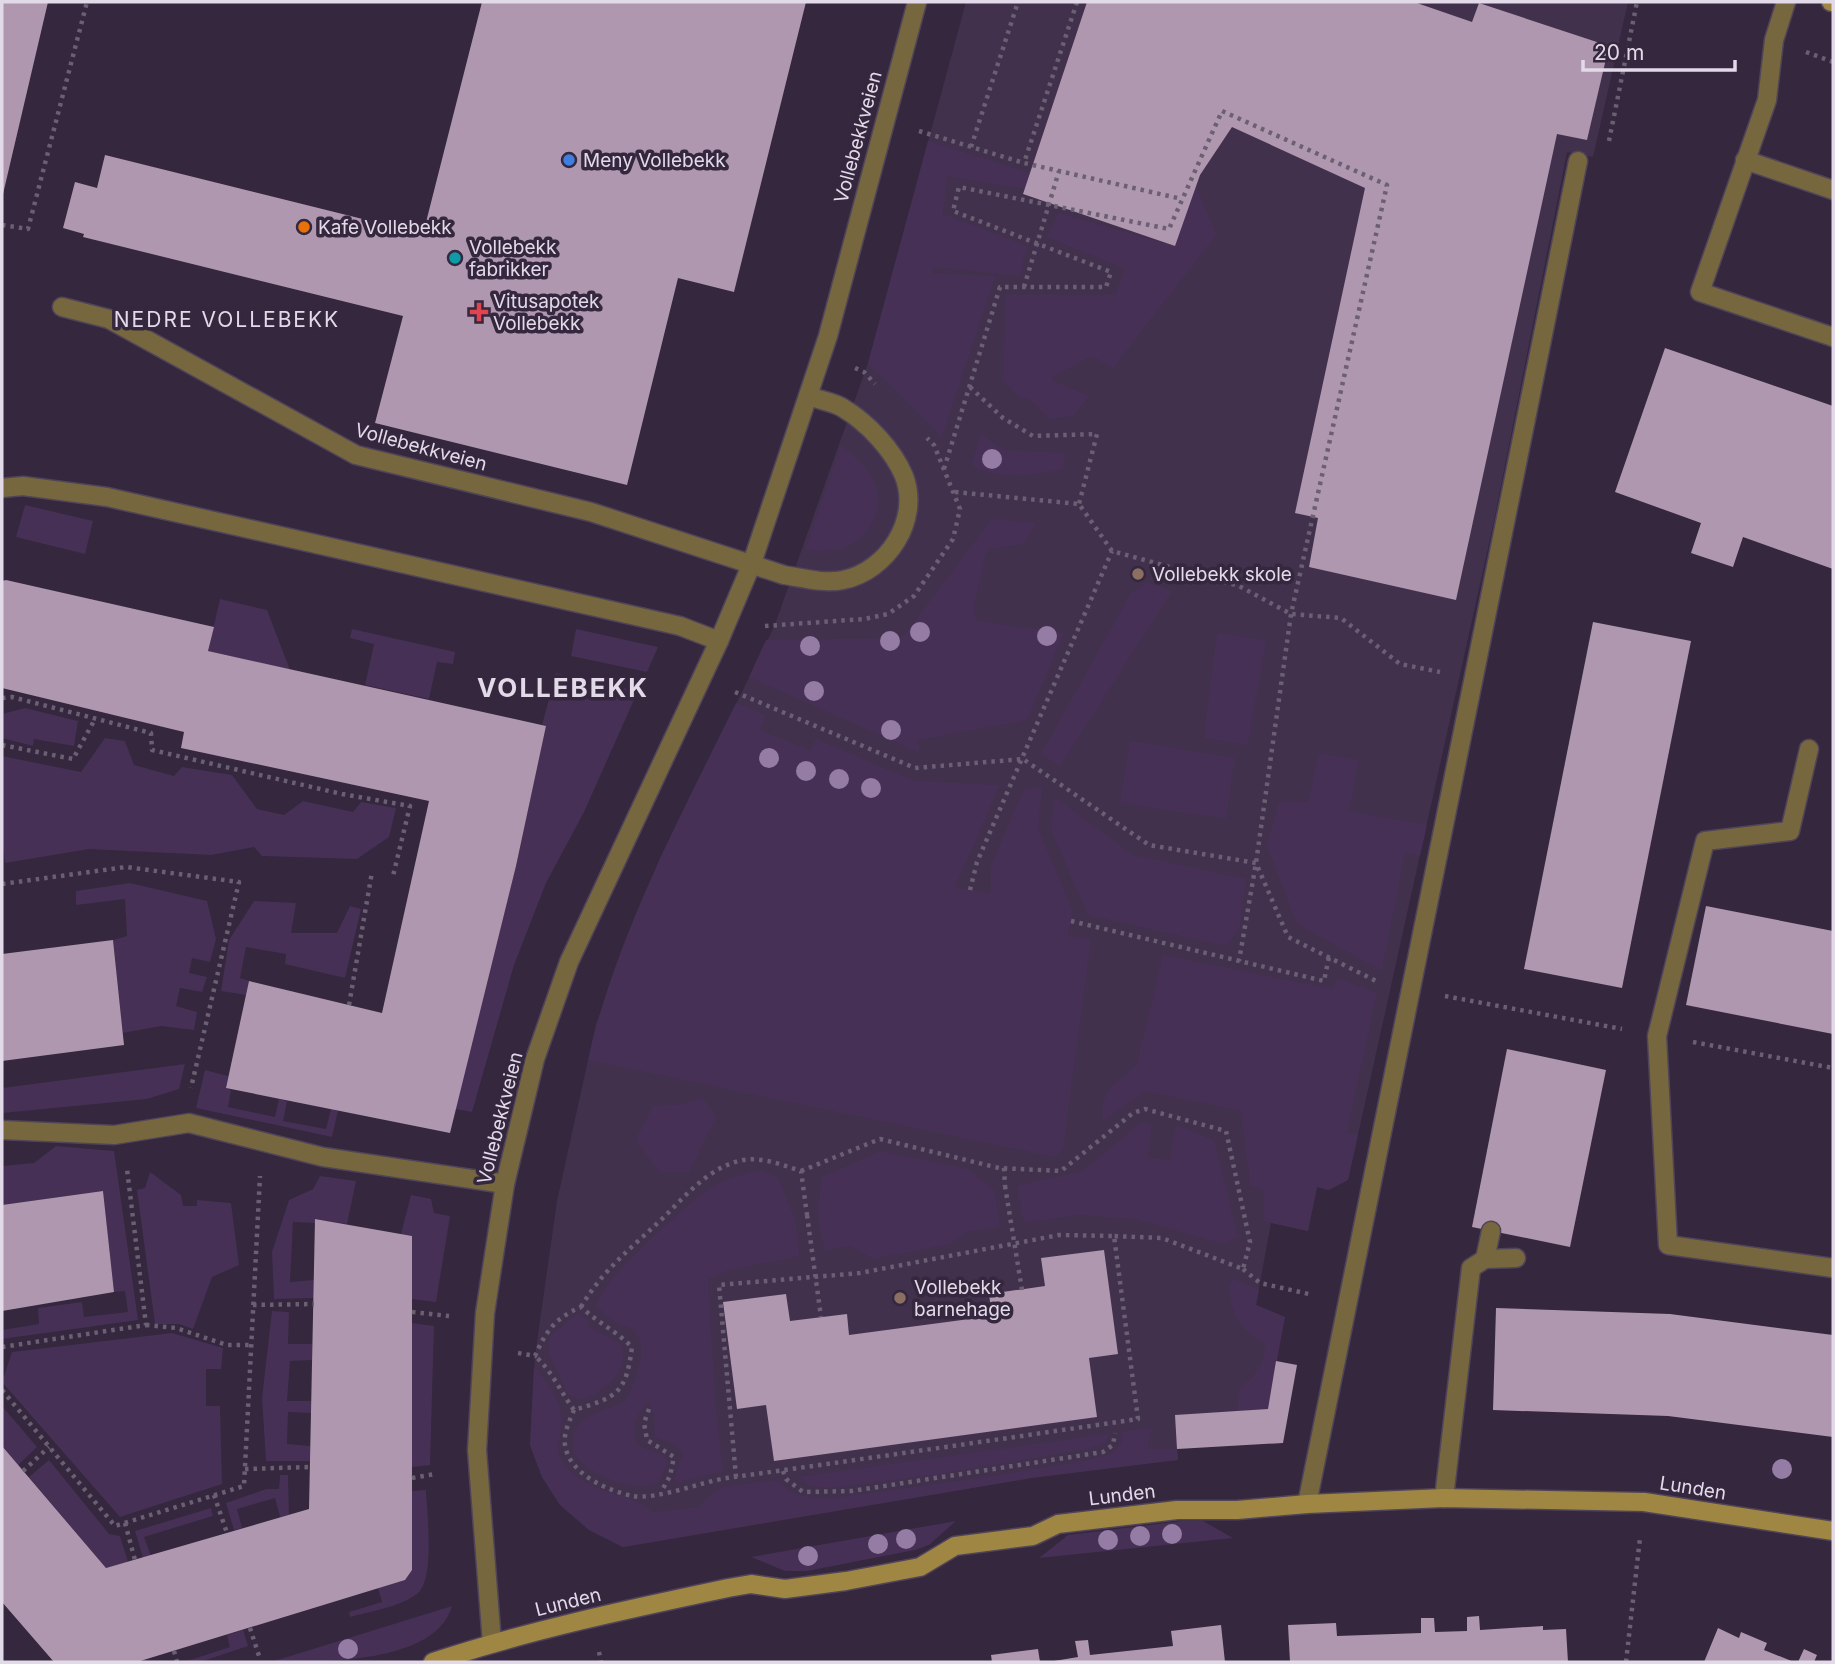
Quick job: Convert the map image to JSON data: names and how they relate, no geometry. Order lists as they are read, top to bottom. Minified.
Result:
{"streets":{"street":["Vollebekkveien","Lunden"]},"crossings":[["Vollebekkveien","Lunden"]],"districts":["NEDRE VOLLEBEKK","VOLLEBEKK"],"places":{"other":["Meny Vollebekk","Kafe Vollebekk","Vollebekk fabrikker","Vollebekk skole","Vollebekk barnehage"],"health":["Vitusapotek Vollebekk"]},"scale_bar":"20 m"}
